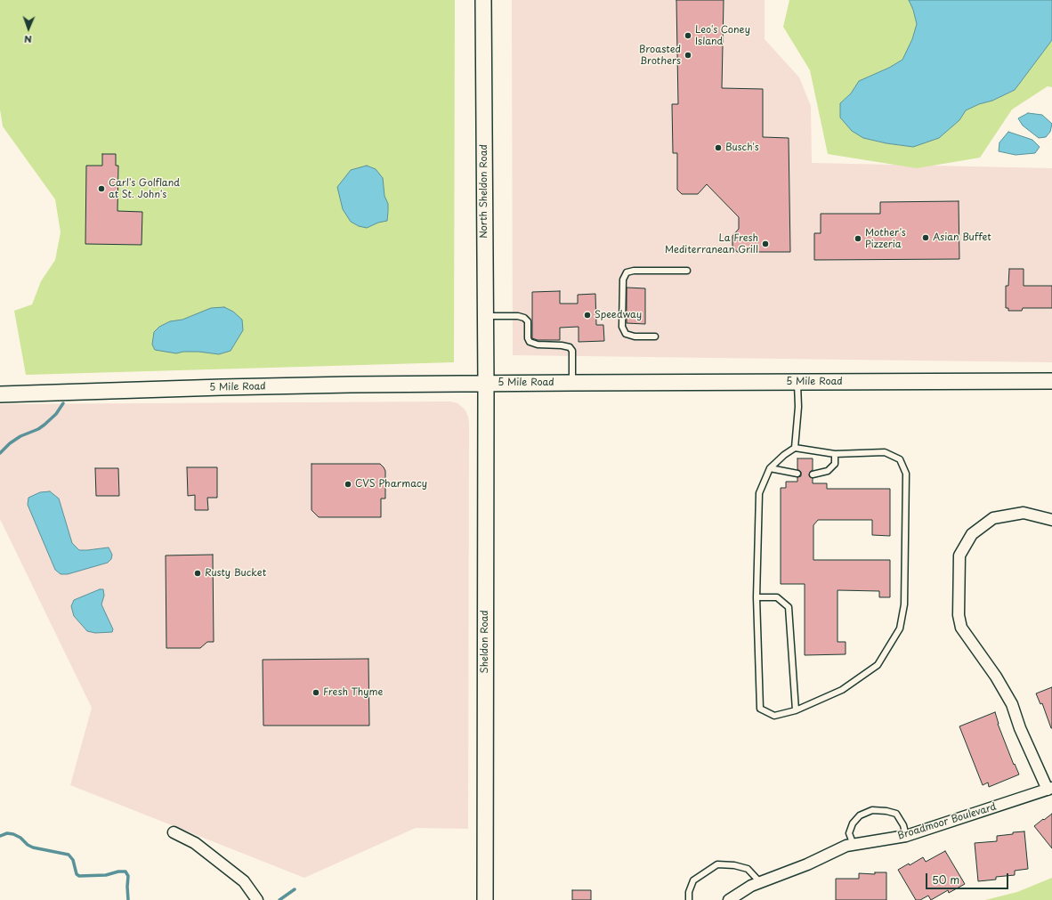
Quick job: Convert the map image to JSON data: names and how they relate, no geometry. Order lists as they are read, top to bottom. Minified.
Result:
{"streets":{"street":["North Sheldon Road","5 Mile Road","Sheldon Road","Broadmoor Boulevard"]},"crossings":[["North Sheldon Road","5 Mile Road"],["North Sheldon Road","Sheldon Road"],["5 Mile Road","Sheldon Road"]],"places":["Leo's Coney Island","Broasted Brothers","Busch's","Carl's Golfland at St. John's","Asian Buffet","Mother's Pizzeria","La Fresh Mediterranean Grill","Speedway","CVS Pharmacy","Rusty Bucket","Fresh Thyme"],"scale_bar":"50 m","north":"bottom"}
